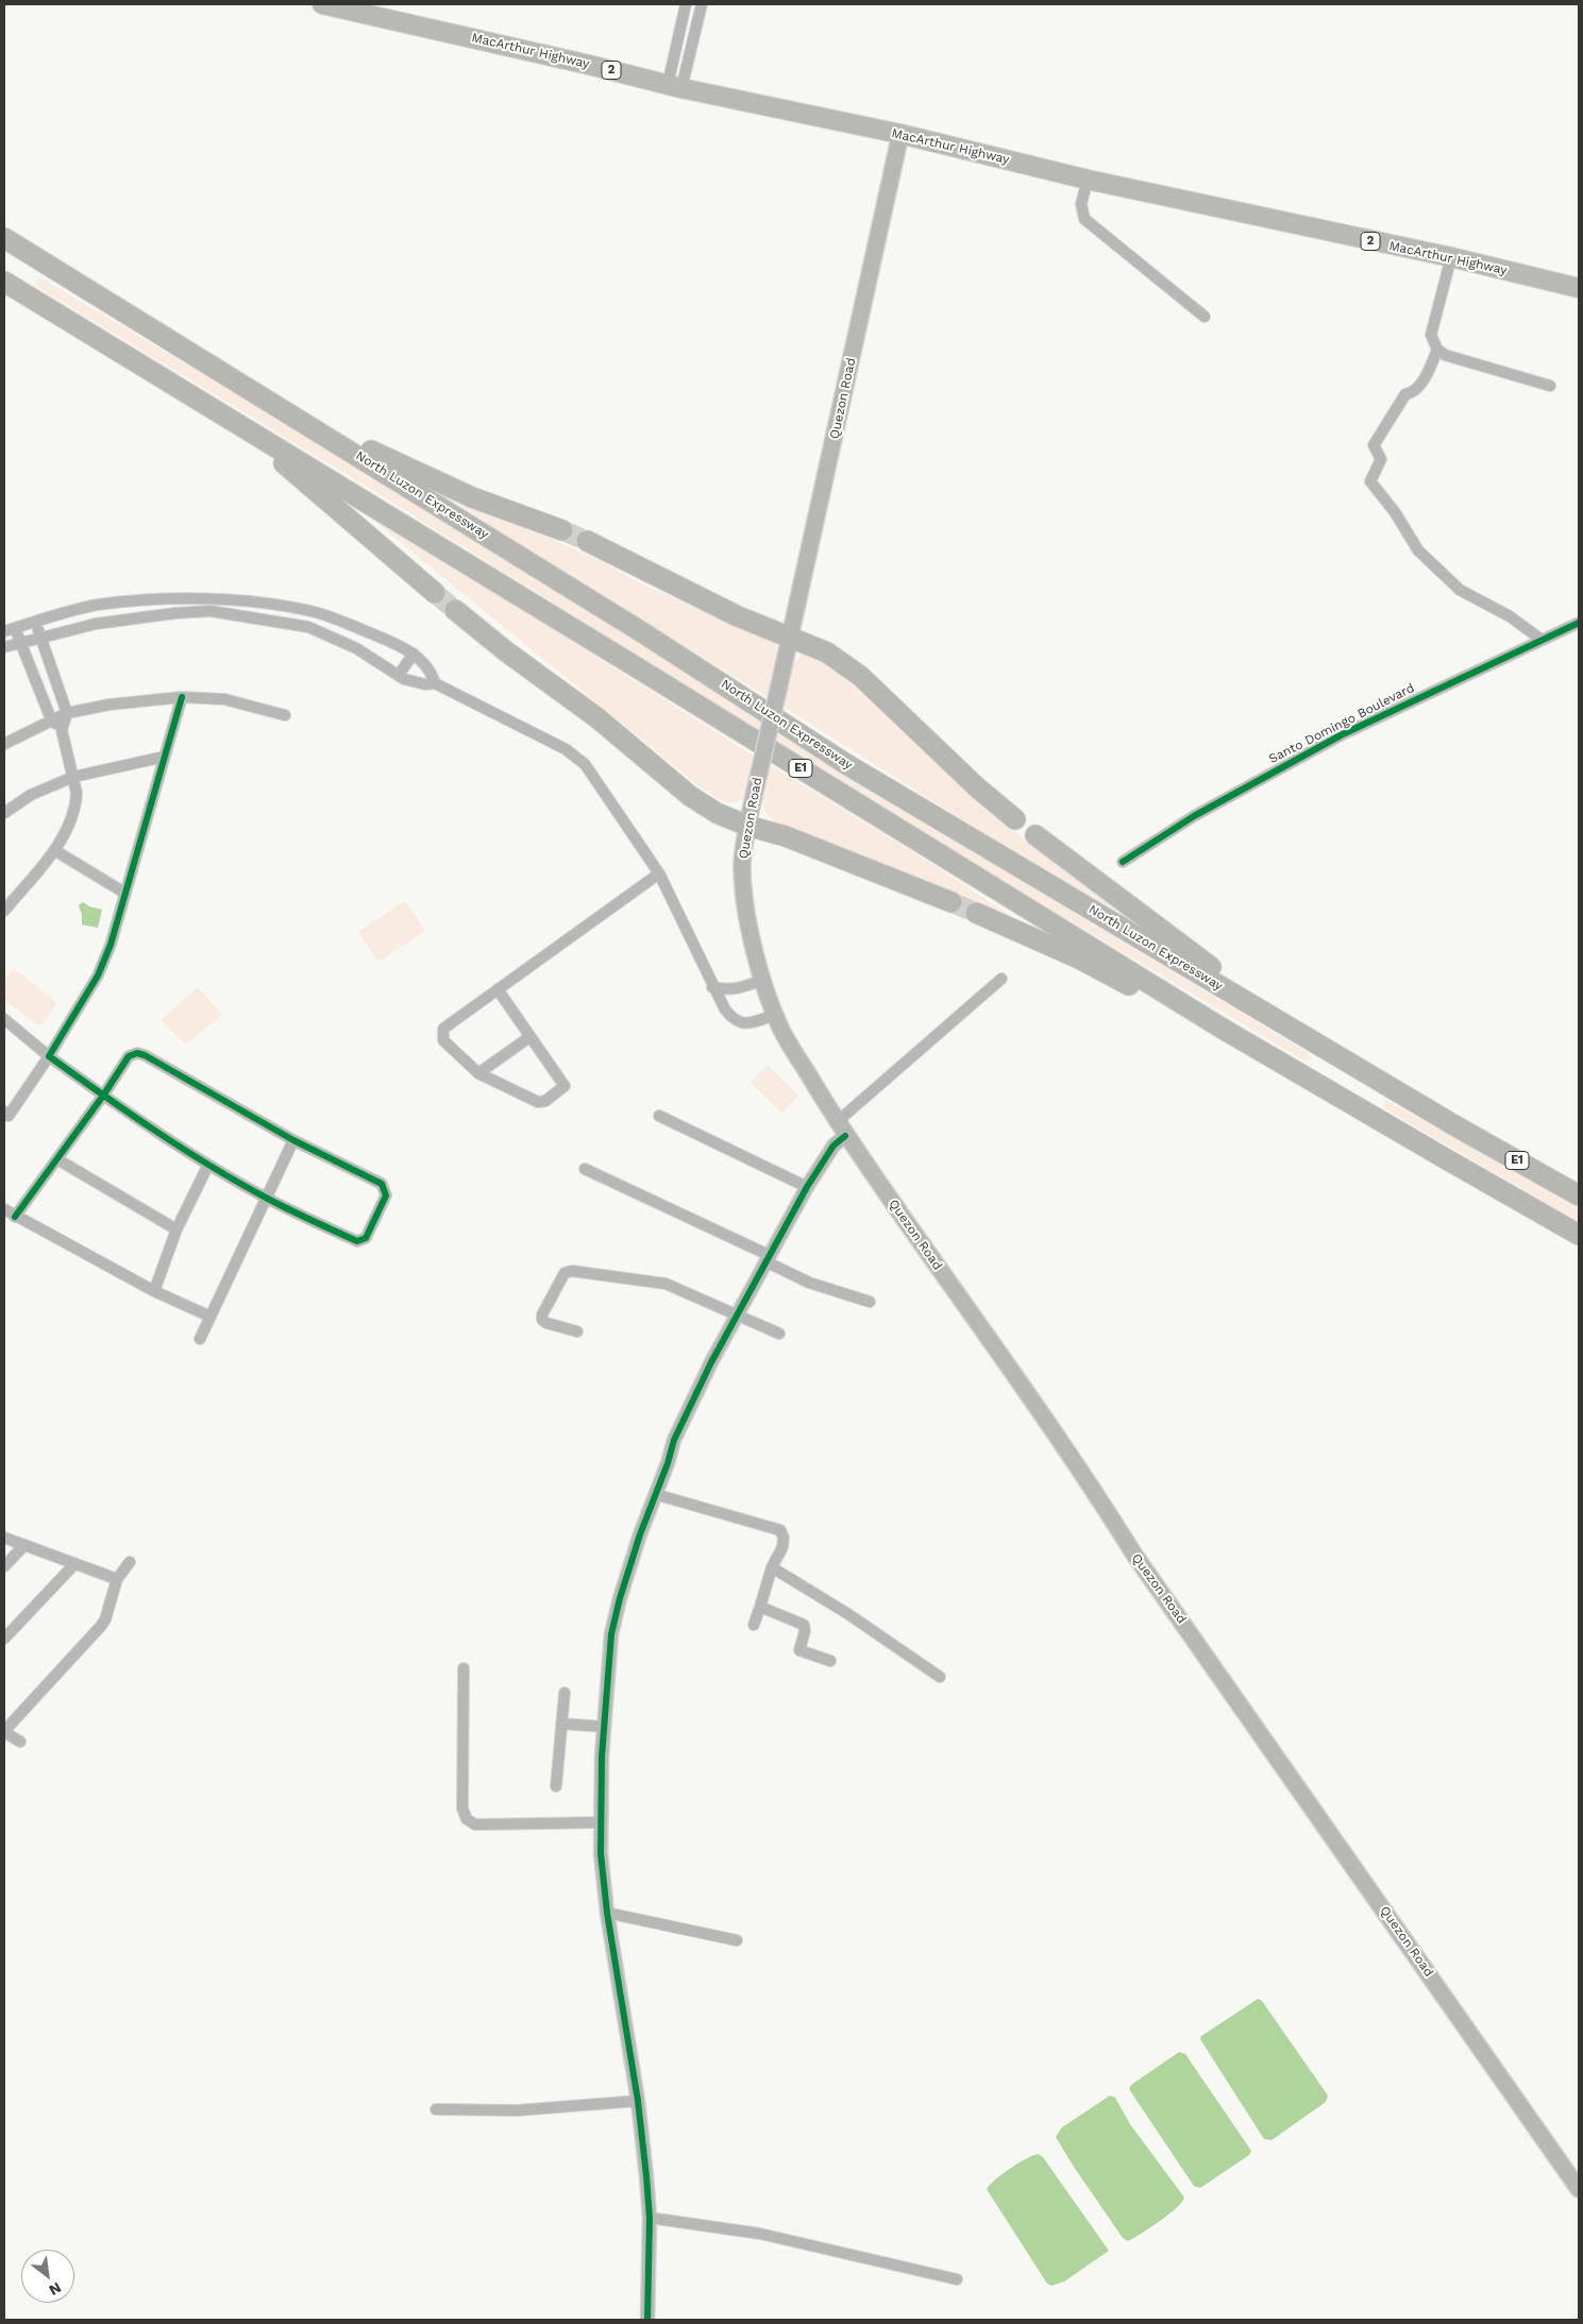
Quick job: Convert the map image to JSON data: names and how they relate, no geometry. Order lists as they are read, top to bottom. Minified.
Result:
{"streets":{"highway":["MacArthur Highway","2","North Luzon Expressway","E1"],"main road":["Quezon Road"],"street":["Santo Domingo Boulevard"]},"crossings":[["MacArthur Highway","Quezon Road"]],"north":"bottom right"}
